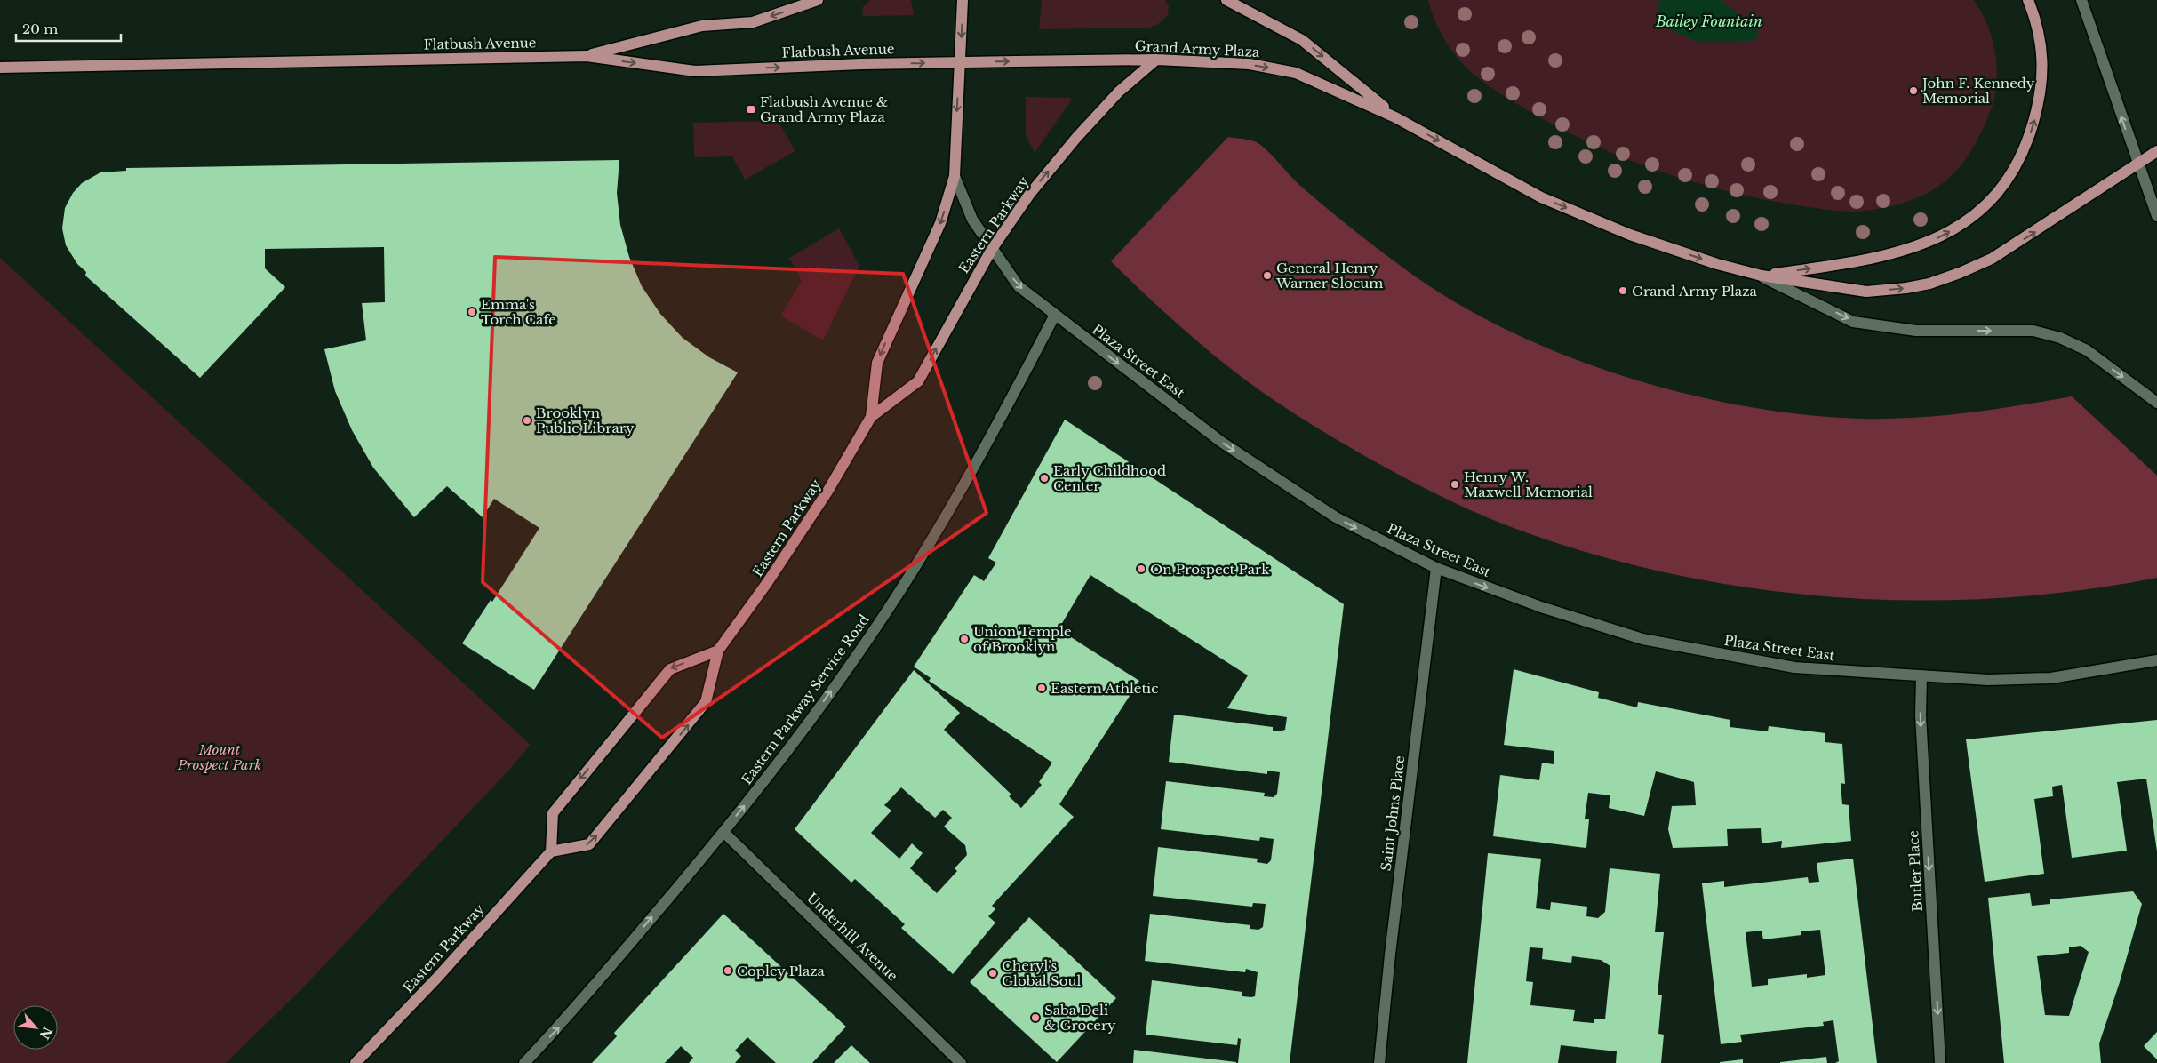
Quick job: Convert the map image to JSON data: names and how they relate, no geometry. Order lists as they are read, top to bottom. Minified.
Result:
{"streets":{"main road":["Flatbush Avenue","Grand Army Plaza","Eastern Parkway","Plaza Street East"],"street":["Eastern Parkway Service Road","Saint Johns Place","Butler Place","Underhill Avenue"]},"crossings":[["Flatbush Avenue","Grand Army Plaza"],["Flatbush Avenue","Plaza Street East"],["Grand Army Plaza","Eastern Parkway"],["Grand Army Plaza","Plaza Street East"],["Eastern Parkway","Plaza Street East"],["Plaza Street East","Eastern Parkway Service Road"],["Plaza Street East","Saint Johns Place"],["Plaza Street East","Butler Place"],["Eastern Parkway Service Road","Underhill Avenue"]],"one_way":["Grand Army Plaza","Plaza Street East","Eastern Parkway Service Road","Butler Place"],"water":["Bailey Fountain"],"parks":["Mount Prospect Park"],"places":{"other":["John F. Kennedy Memorial","General Henry Warner Slocum","Grand Army Plaza","Emma's Torch Cafe","Brooklyn Public Library","Early Childhood Center","Henry W. Maxwell Memorial","On Prospect Park","Union Temple of Brooklyn","Eastern Athletic","Copley Plaza","Cheryl's Global Soul","Saba Deli & Grocery"],"transit":["Flatbush Avenue & Grand Army Plaza"]},"scale_bar":"20 m","north":"bottom right"}
